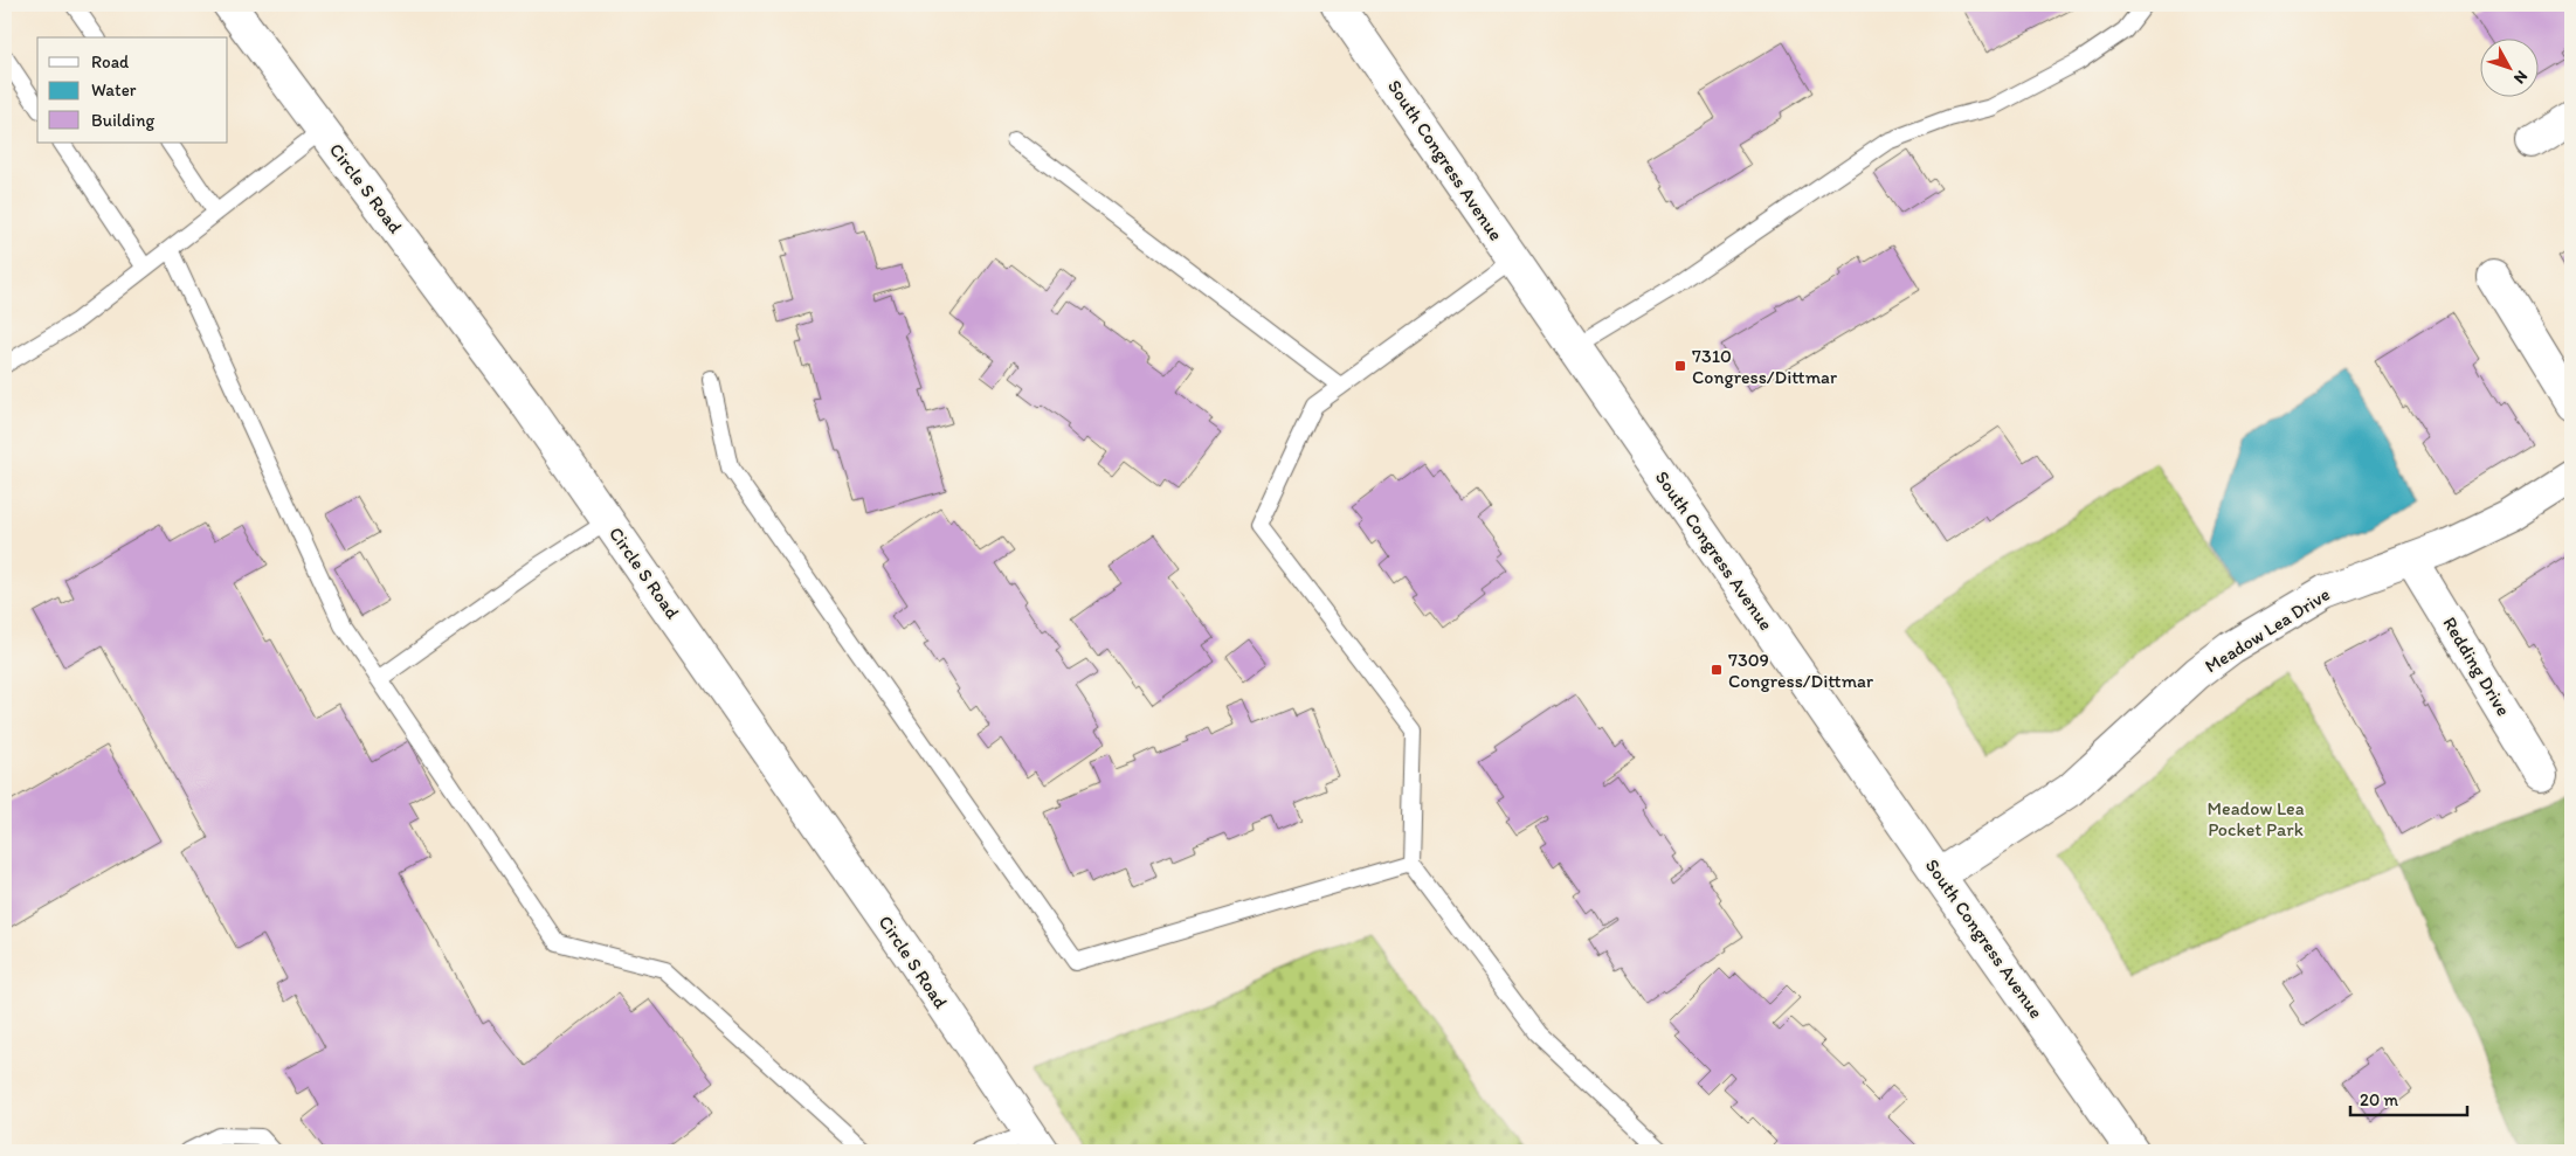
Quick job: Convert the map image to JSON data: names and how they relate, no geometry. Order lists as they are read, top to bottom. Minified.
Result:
{"streets":{"street":["South Congress Avenue","Circle S Road","Meadow Lea Drive","Redding Drive"]},"crossings":[["South Congress Avenue","Meadow Lea Drive"],["Meadow Lea Drive","Redding Drive"]],"parks":["Meadow Lea Pocket Park"],"places":{"transit":["7310 Congress/Dittmar","7309 Congress/Dittmar"]},"legend":["Road","Water","Building"],"scale_bar":"20 m","north":"bottom right"}
